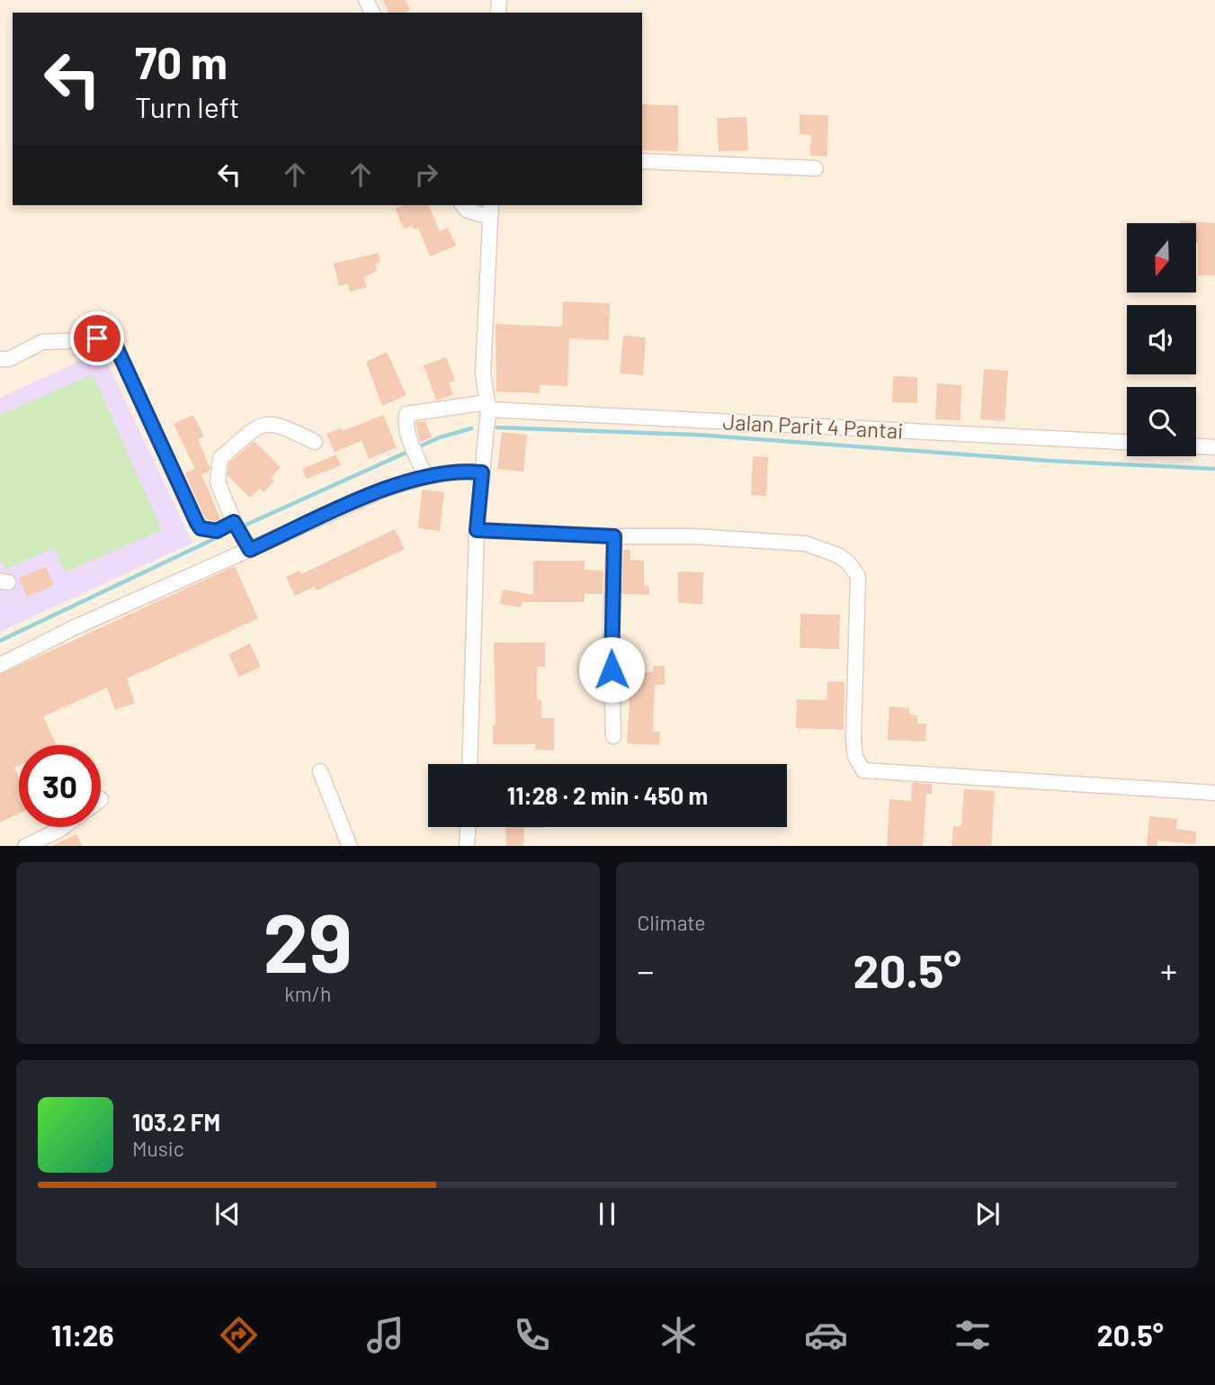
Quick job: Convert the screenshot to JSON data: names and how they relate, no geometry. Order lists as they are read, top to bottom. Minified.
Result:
{"streets":{"street":["Jalan Parit 4 Pantai"]},"north":"bottom","page":{"turn":["70 m","Turn left"],"limit":"30","trip":"11:28 · 2 min · 450 m","tile":[["29","km/h"],"Climate"],"heat":["−","20.5°","+"],"song":["103.2 FM","Music"],"tabs":["11:26","20.5°"]}}
